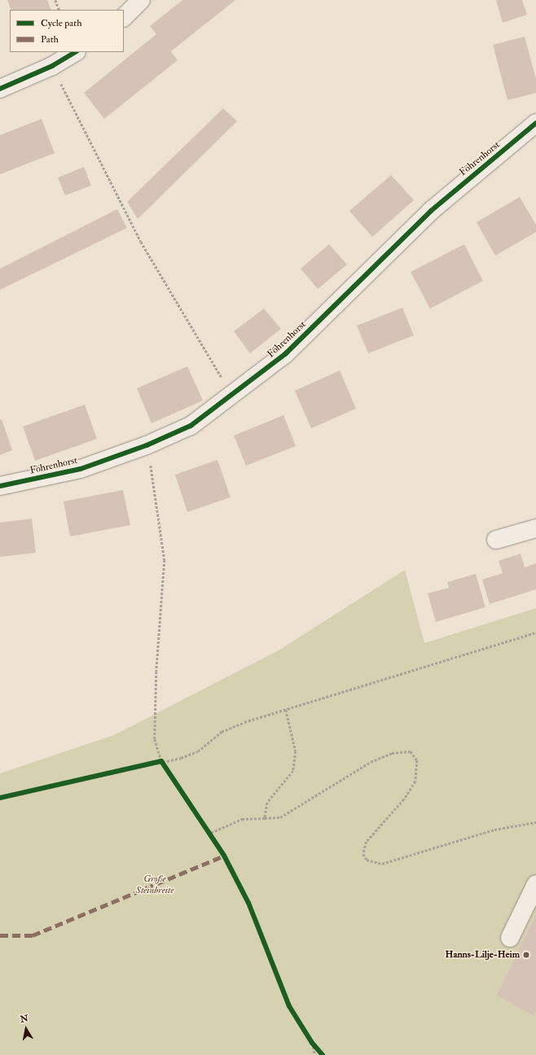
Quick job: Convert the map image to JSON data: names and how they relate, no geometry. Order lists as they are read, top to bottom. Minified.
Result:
{"streets":{"street":["Föhrenhorst"]},"parks":["Große Steinbreite"],"places":["Hanns-Lilje-Heim"],"legend":["Cycle path","Path"],"north":"top"}
